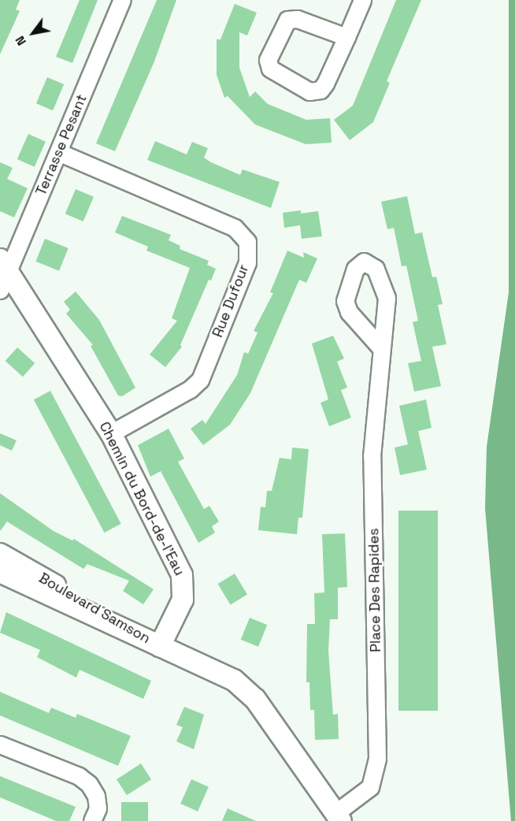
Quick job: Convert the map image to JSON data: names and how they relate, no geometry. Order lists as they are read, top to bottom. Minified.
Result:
{"streets":{"street":["Terrasse Pesant","Rue Dufour","Chemin du Bord-de-l'Eau","Place Des Rapides","Boulevard Samson"]},"crossings":[["Terrasse Pesant","Rue Dufour"],["Terrasse Pesant","Chemin du Bord-de-l'Eau"],["Rue Dufour","Chemin du Bord-de-l'Eau"],["Chemin du Bord-de-l'Eau","Boulevard Samson"]],"north":"bottom left"}
